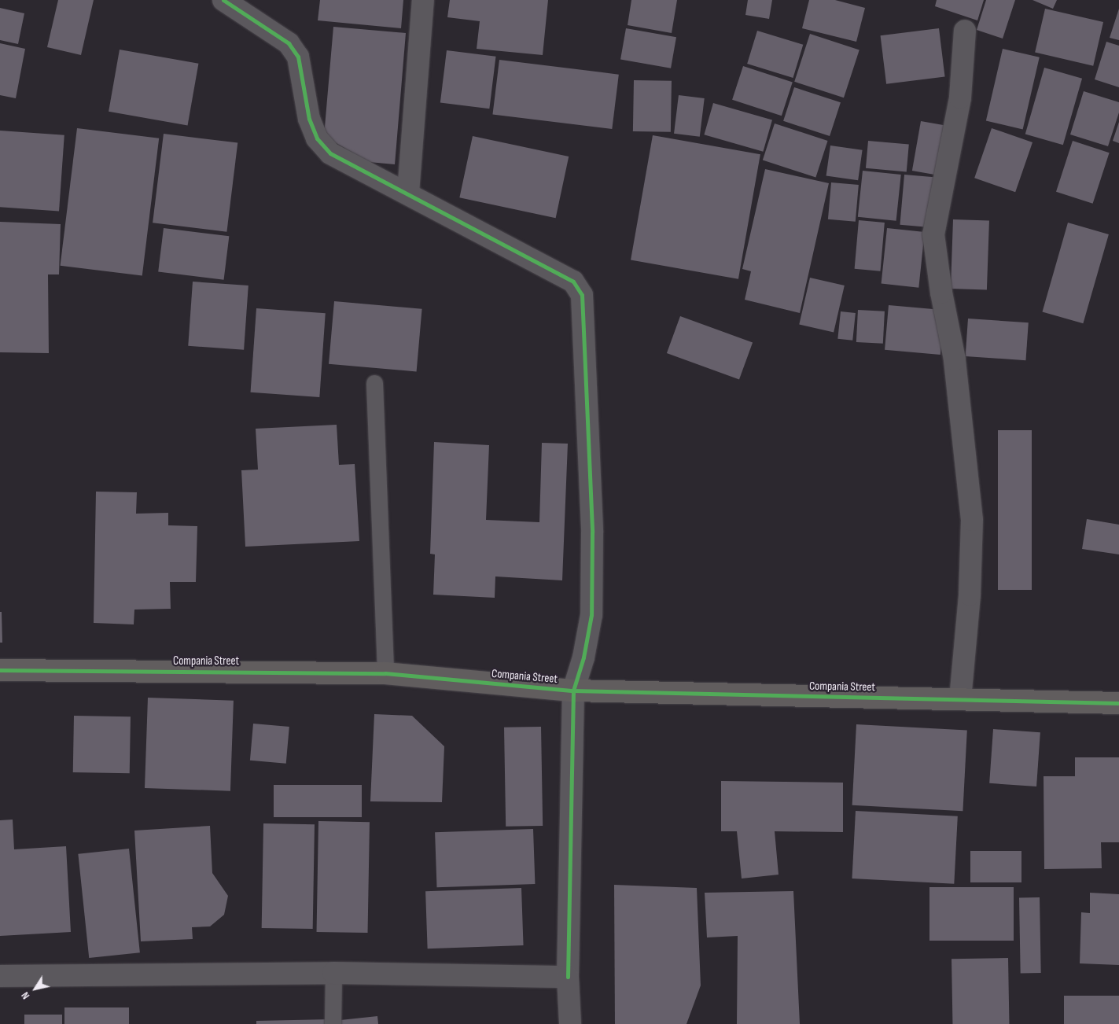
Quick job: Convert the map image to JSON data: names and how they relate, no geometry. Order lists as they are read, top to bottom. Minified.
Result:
{"streets":{"street":["Compania Street"]},"north":"bottom left"}
